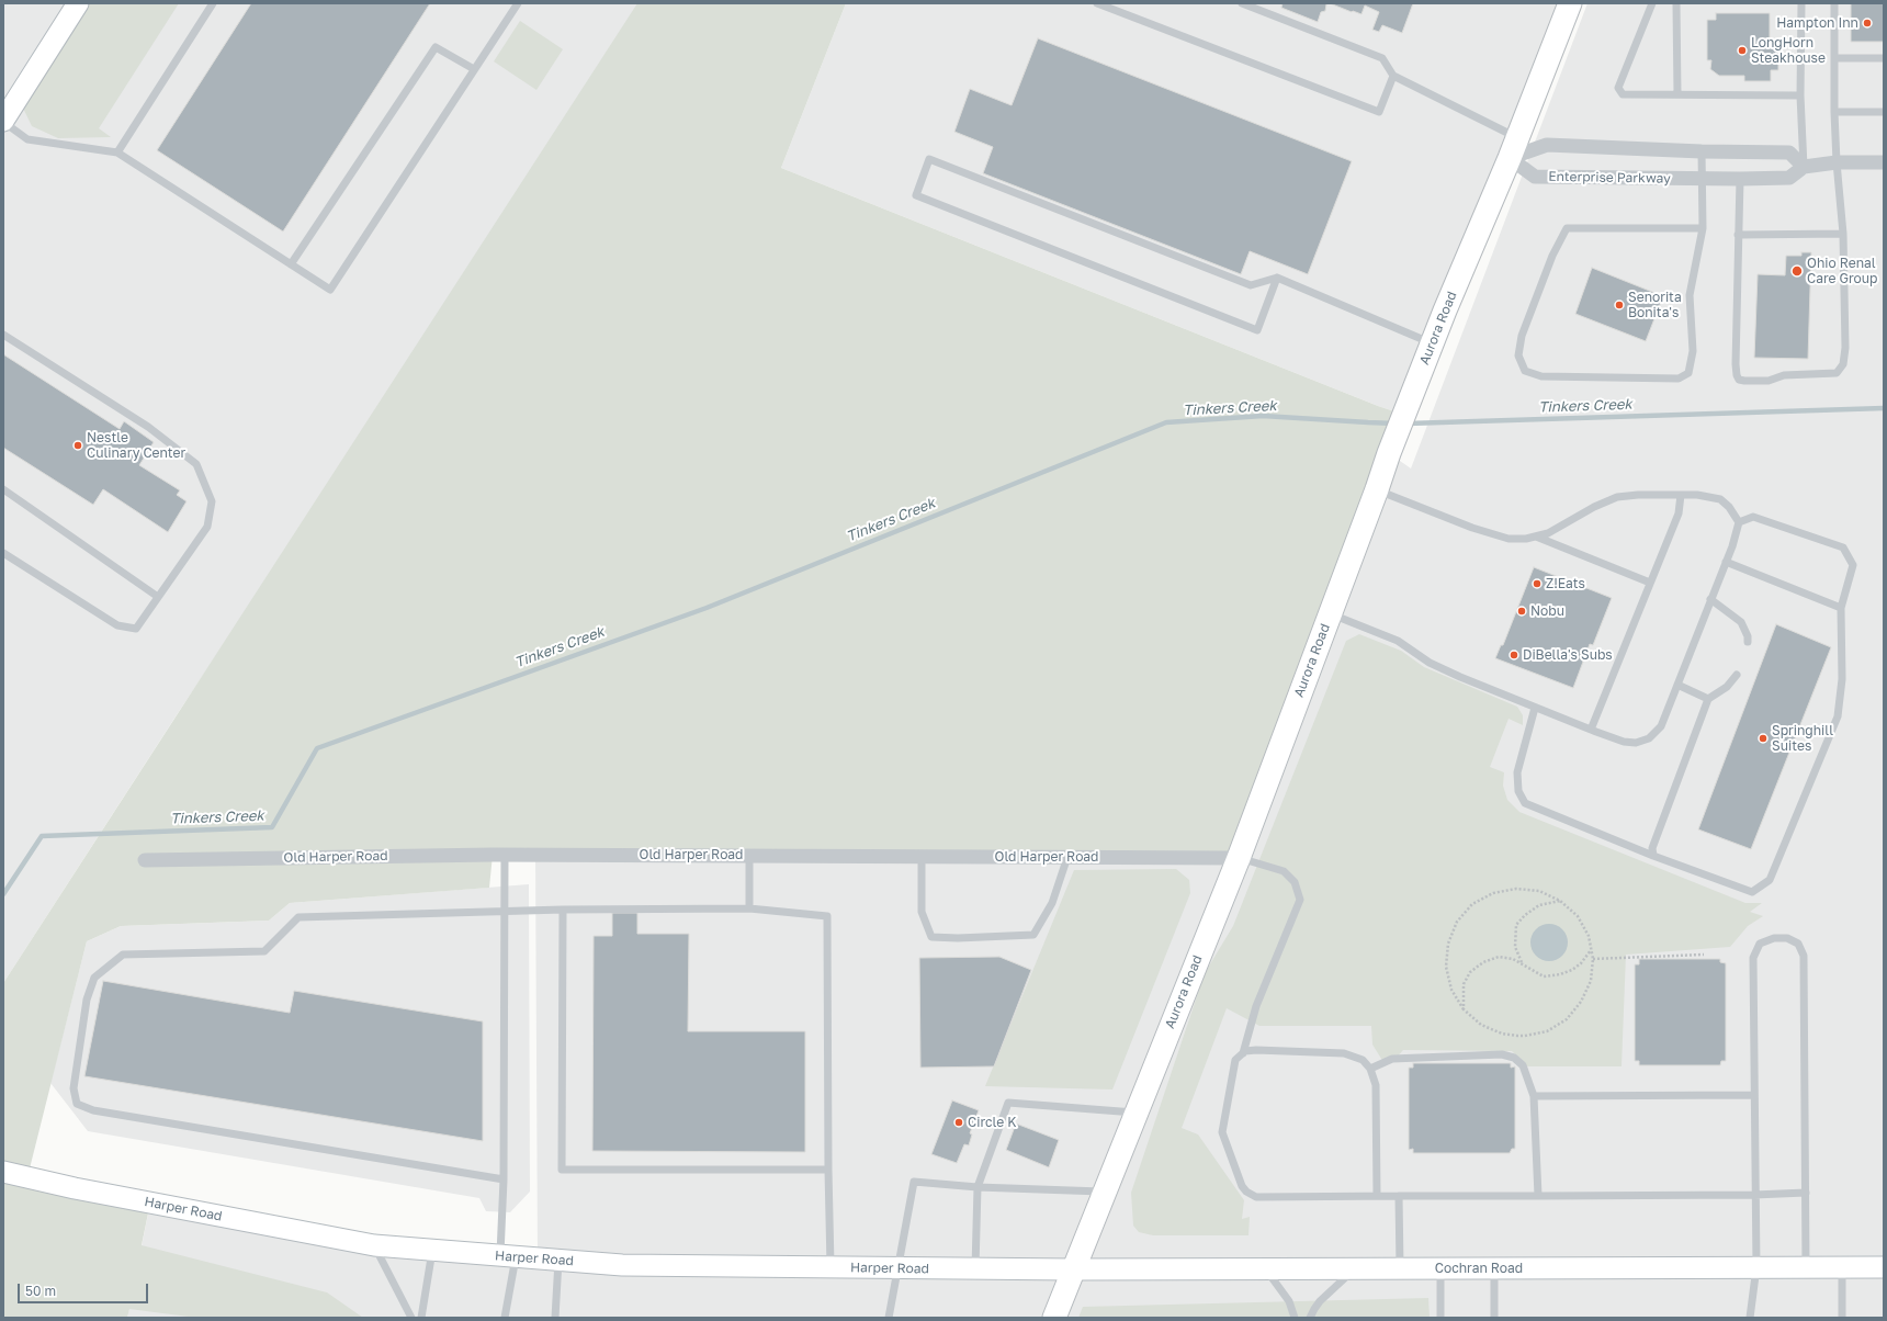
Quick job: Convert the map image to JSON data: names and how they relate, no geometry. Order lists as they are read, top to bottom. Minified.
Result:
{"streets":{"main road":["Aurora Road"],"street":["Enterprise Parkway","Old Harper Road","Harper Road","Cochran Road"]},"crossings":[["Enterprise Parkway","Aurora Road"],["Aurora Road","Old Harper Road"],["Aurora Road","Harper Road"],["Aurora Road","Cochran Road"],["Harper Road","Cochran Road"]],"water":["Tinkers Creek"],"places":["Hampton Inn","LongHorn Steakhouse","Ohio Renal Care Group","Senorita Bonita's","Nestle Culinary Center","Z!Eats","Nobu","DiBella's Subs","Springhill Suites","Circle K"],"scale_bar":"50 m"}
